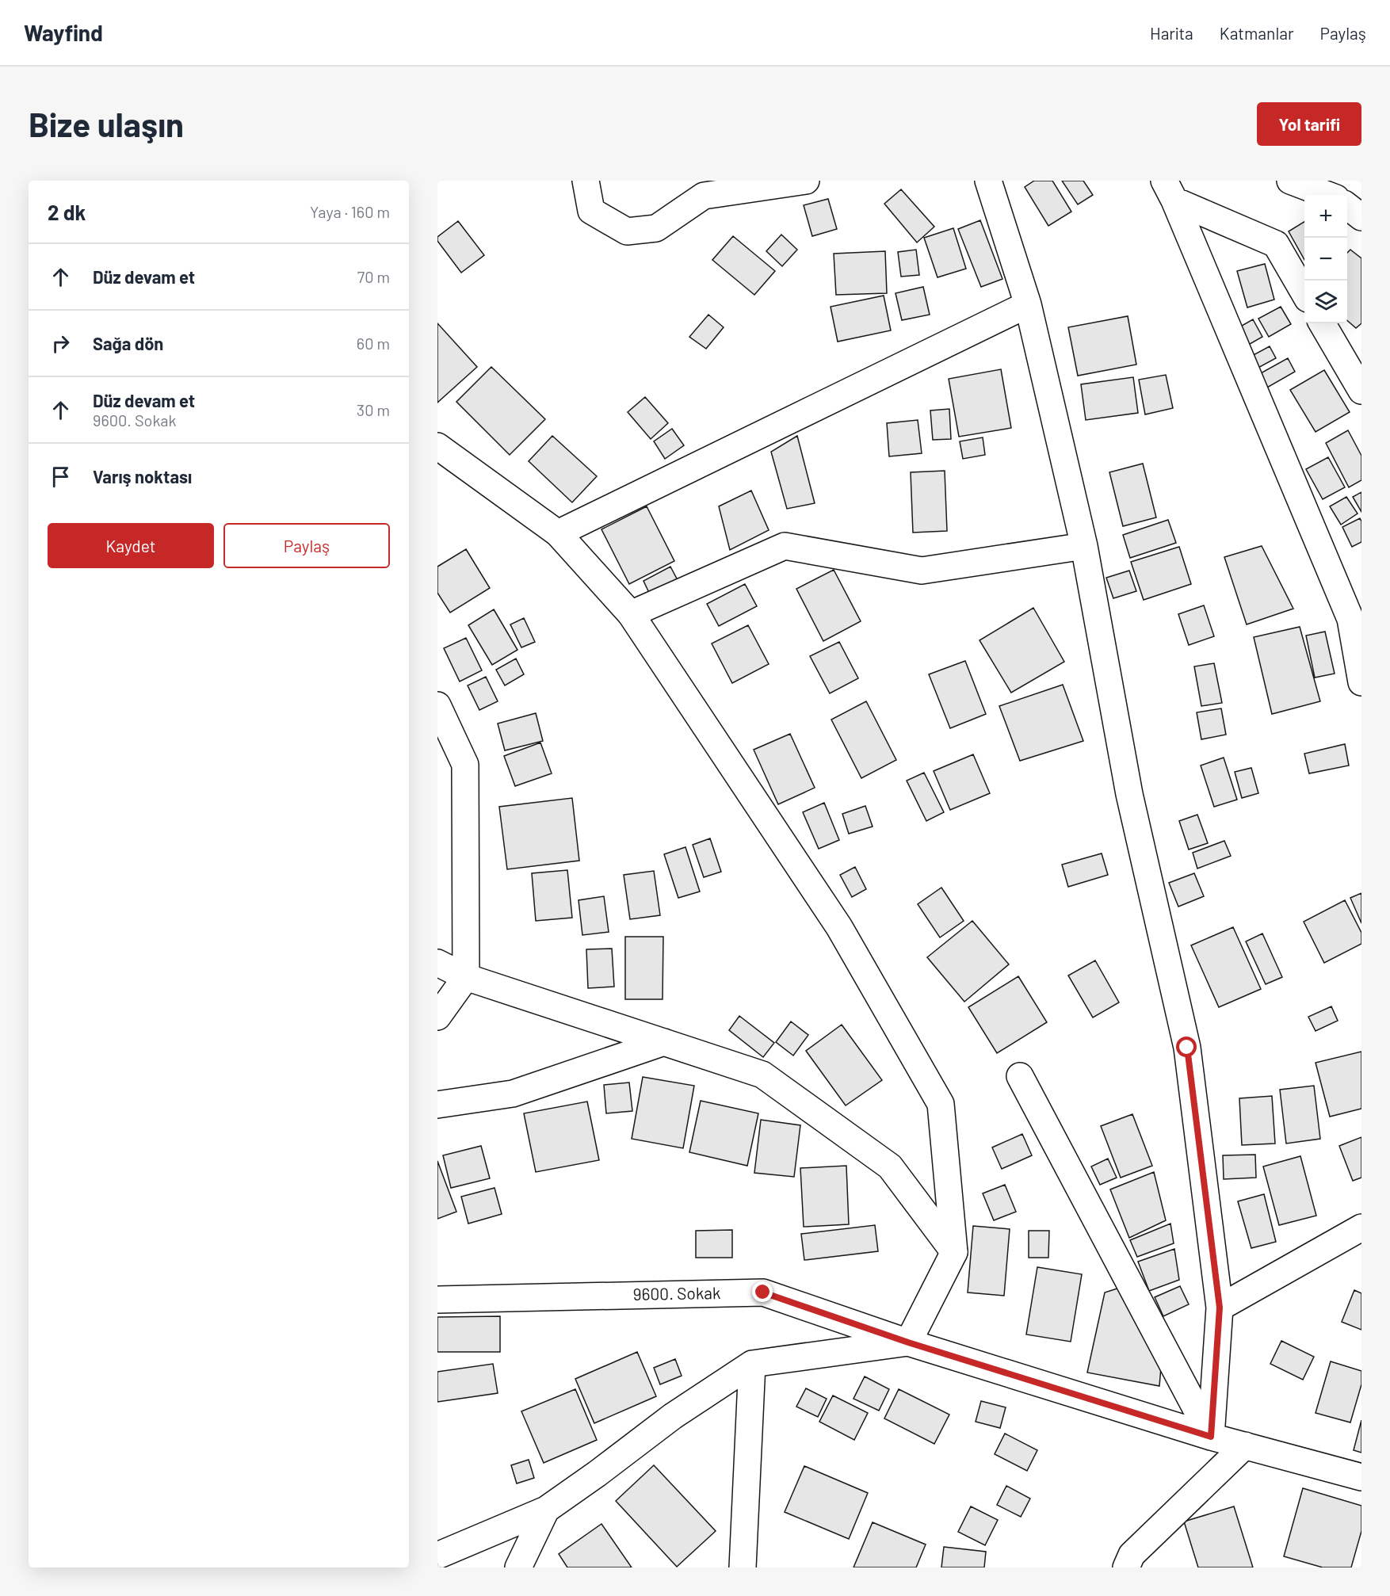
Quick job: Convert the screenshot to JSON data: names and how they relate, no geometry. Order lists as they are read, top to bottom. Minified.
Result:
{"streets":{"street":["9600. Sokak"]},"page":{"header":"Wayfind","nav":["Harita","Katmanlar","Paylaş"],"buttons":["Yol tarifi",["Kaydet","Paylaş"]],"title":"Bize ulaşın","heading":["2 dk","Yaya · 160 m"],"map_buttons":["+","−"],"list":[["Düz devam et","70 m"],["Sağa dön","60 m"],["Düz devam et","9600. Sokak","30 m"],"Varış noktası"]}}
